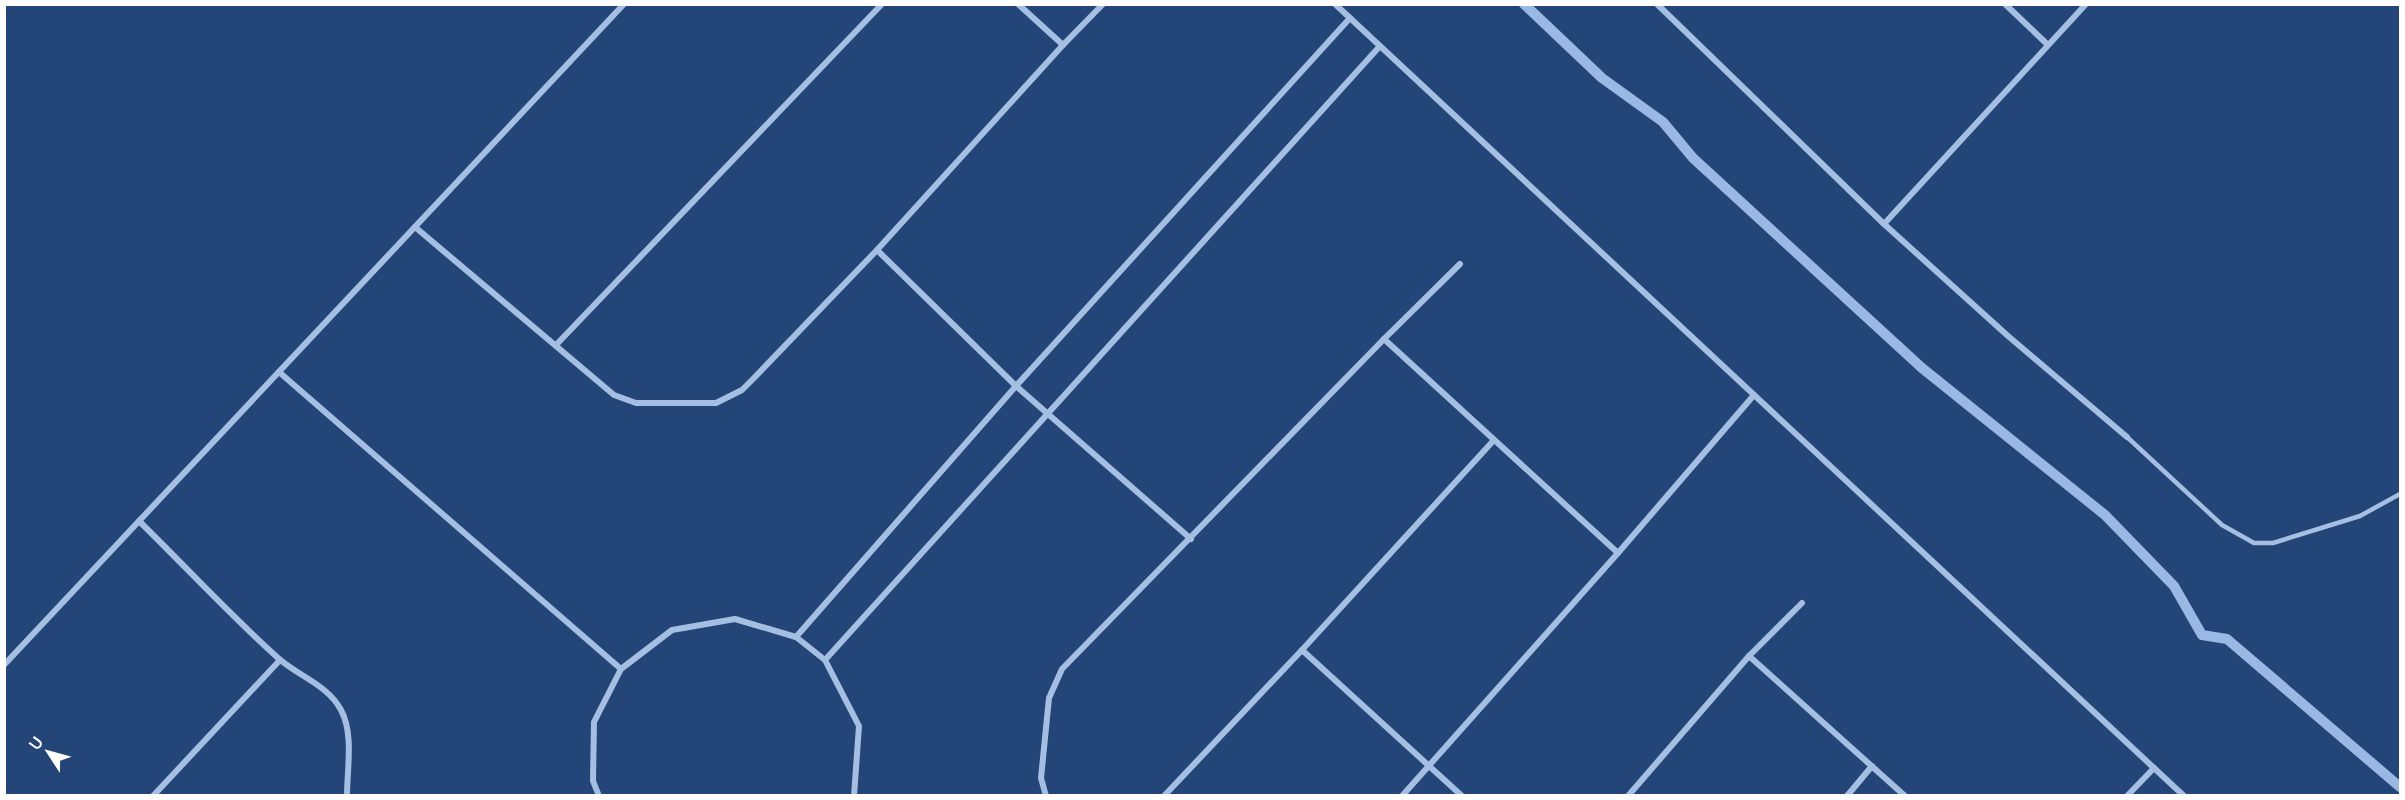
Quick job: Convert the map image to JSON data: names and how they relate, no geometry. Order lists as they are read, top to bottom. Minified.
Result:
{"north":"top left"}
